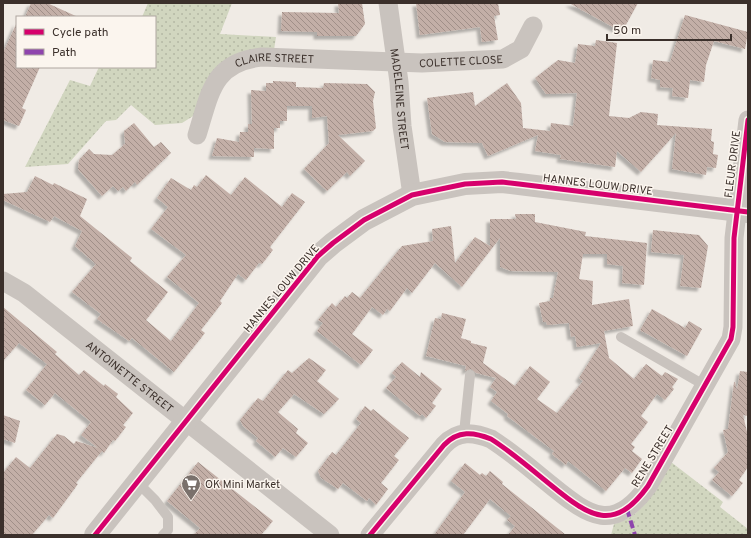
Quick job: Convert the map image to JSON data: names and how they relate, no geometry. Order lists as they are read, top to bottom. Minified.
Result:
{"streets":{"street":["COLETTE CLOSE","CLAIRE STREET","MADELEINE STREET","FLEUR DRIVE","HANNES LOUW DRIVE","ANTOINETTE STREET","RENE STREET"]},"crossings":[["COLETTE CLOSE","CLAIRE STREET"],["COLETTE CLOSE","MADELEINE STREET"],["CLAIRE STREET","MADELEINE STREET"],["MADELEINE STREET","HANNES LOUW DRIVE"],["FLEUR DRIVE","HANNES LOUW DRIVE"],["FLEUR DRIVE","RENE STREET"],["HANNES LOUW DRIVE","ANTOINETTE STREET"],["HANNES LOUW DRIVE","RENE STREET"]],"places":{"supermarket":["OK Mini Market"]},"legend":["Cycle path","Path"],"scale_bar":"50 m"}
